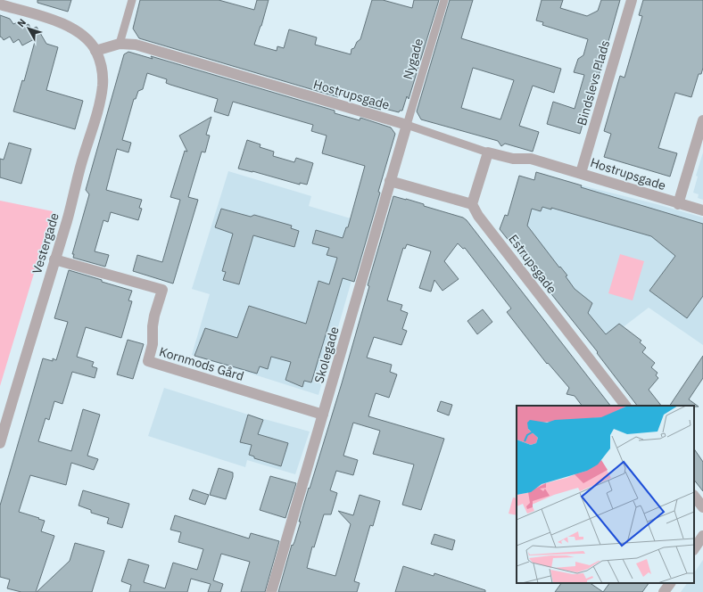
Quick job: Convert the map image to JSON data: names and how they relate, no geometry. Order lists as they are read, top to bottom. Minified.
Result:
{"streets":{"street":["Nygade","Bindslevs Plads","Hostrupsgade","Vestergade","Estrupsgade","Skolegade","Kornmods Gård"]},"crossings":[["Nygade","Hostrupsgade"],["Nygade","Skolegade"],["Bindslevs Plads","Hostrupsgade"],["Hostrupsgade","Vestergade"],["Hostrupsgade","Skolegade"],["Vestergade","Kornmods Gård"],["Skolegade","Kornmods Gård"]],"north":"top left"}
